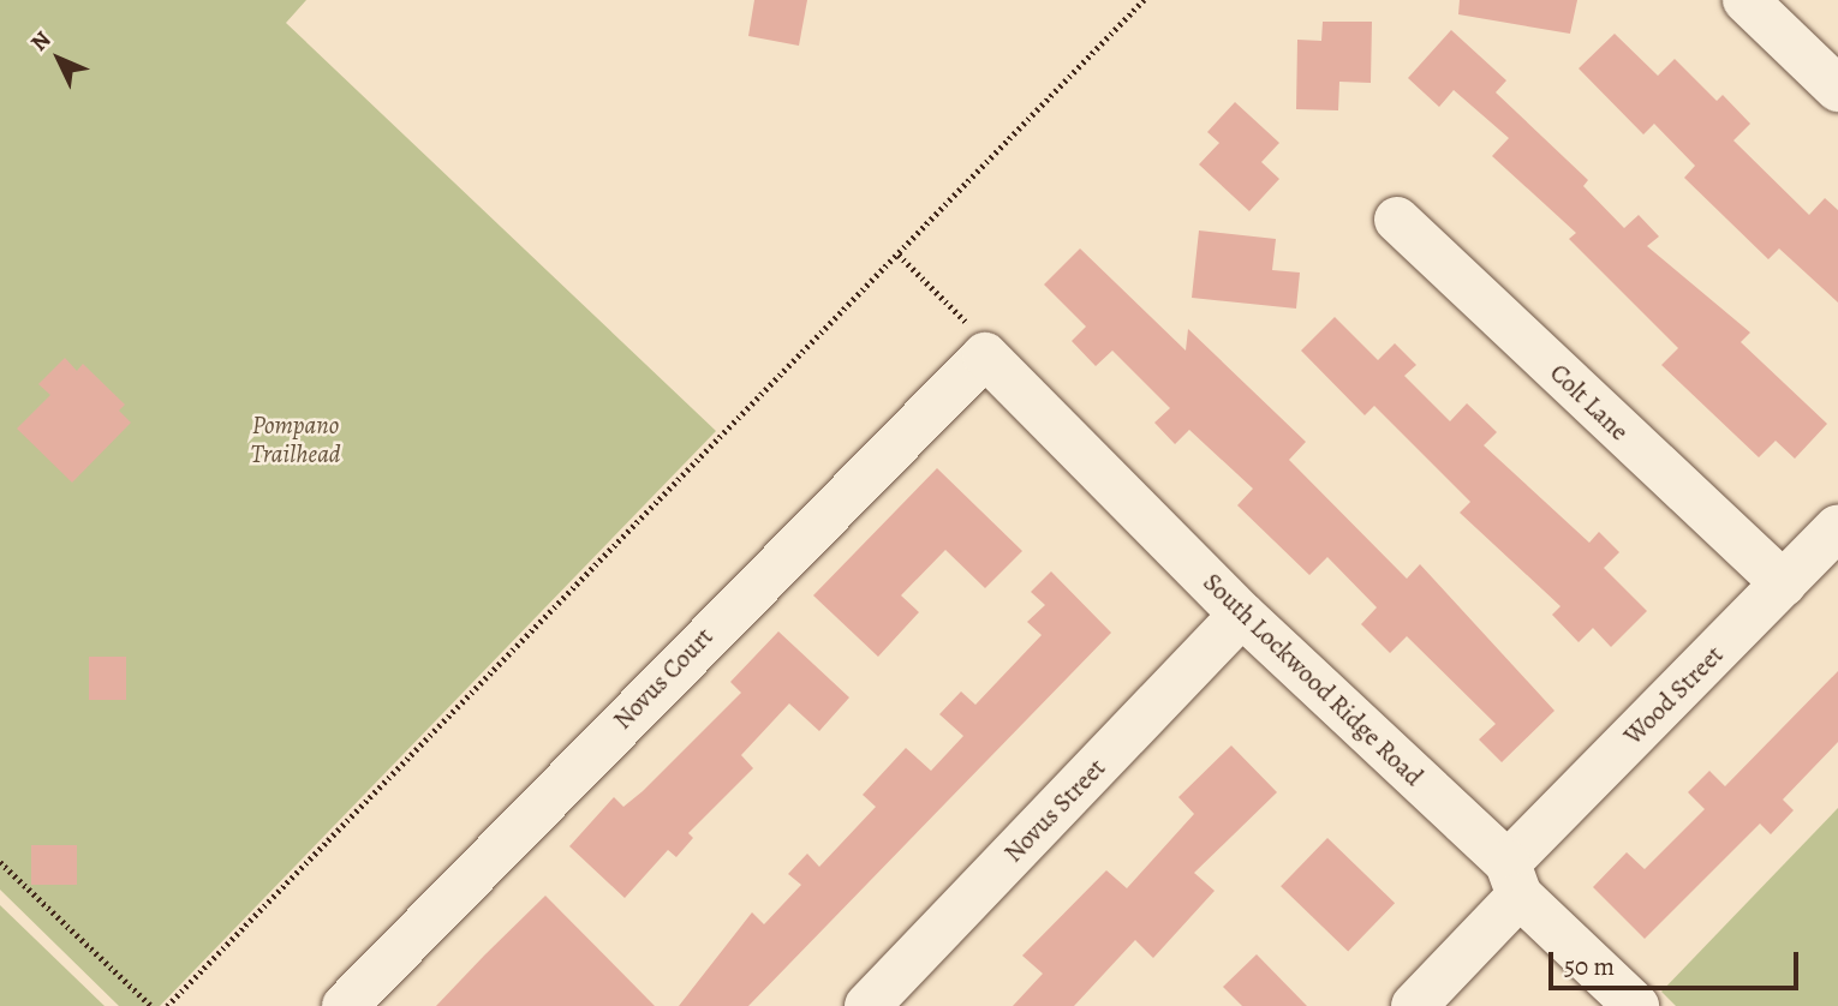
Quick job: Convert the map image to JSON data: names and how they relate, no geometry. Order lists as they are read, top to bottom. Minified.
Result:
{"streets":{"street":["Colt Lane","Novus Court","South Lockwood Ridge Road","Wood Street","Novus Street"]},"crossings":[["Colt Lane","Wood Street"],["Novus Court","South Lockwood Ridge Road"],["South Lockwood Ridge Road","Wood Street"],["South Lockwood Ridge Road","Novus Street"]],"parks":["Pompano Trailhead"],"scale_bar":"50 m","north":"top left"}
